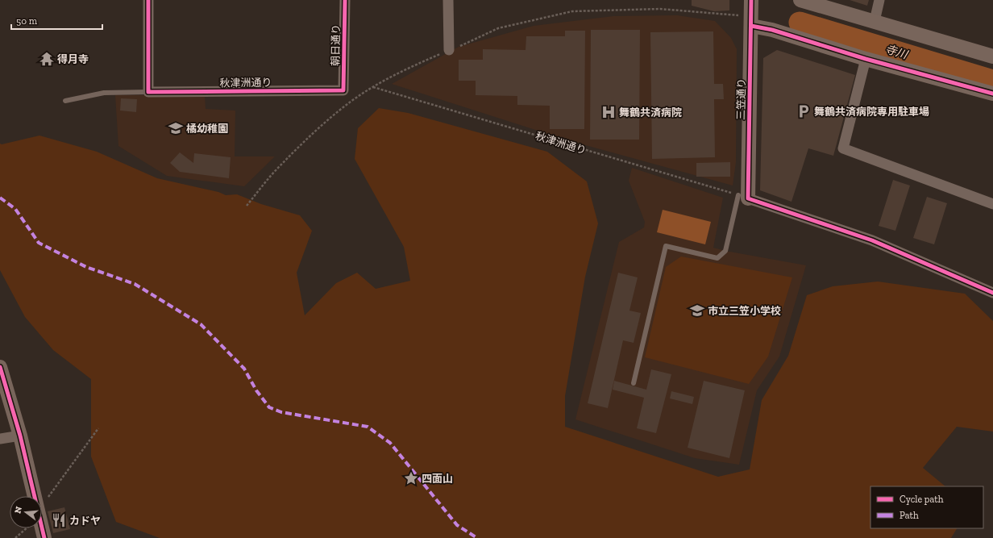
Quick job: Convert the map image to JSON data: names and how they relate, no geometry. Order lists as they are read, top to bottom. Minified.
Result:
{"streets":{"street":["朝日通り","秋津洲通り","三笠通り"]},"crossings":[["朝日通り","秋津洲通り"],["秋津洲通り","三笠通り"]],"water":["寺川"],"places":{"temple":["得月寺"],"parking":["舞鶴共済病院専用駐車場"],"hospital":["舞鶴共済病院"],"school or university":["橘幼稚園","市立三笠小学校"],"place":["四面山"],"restaurant":["カドヤ"]},"legend":["Cycle path","Path"],"scale_bar":"50 m","north":"left"}
